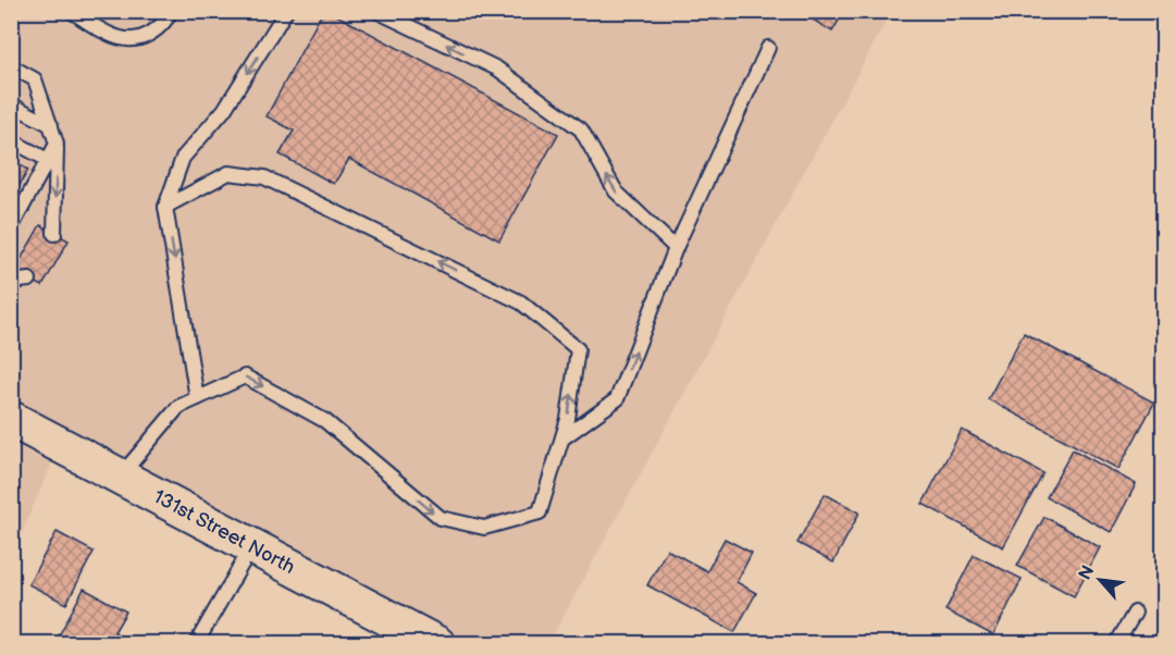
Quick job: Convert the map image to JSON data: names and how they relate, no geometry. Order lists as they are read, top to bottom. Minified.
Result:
{"streets":{"street":["131st Street North"]},"north":"top left"}
